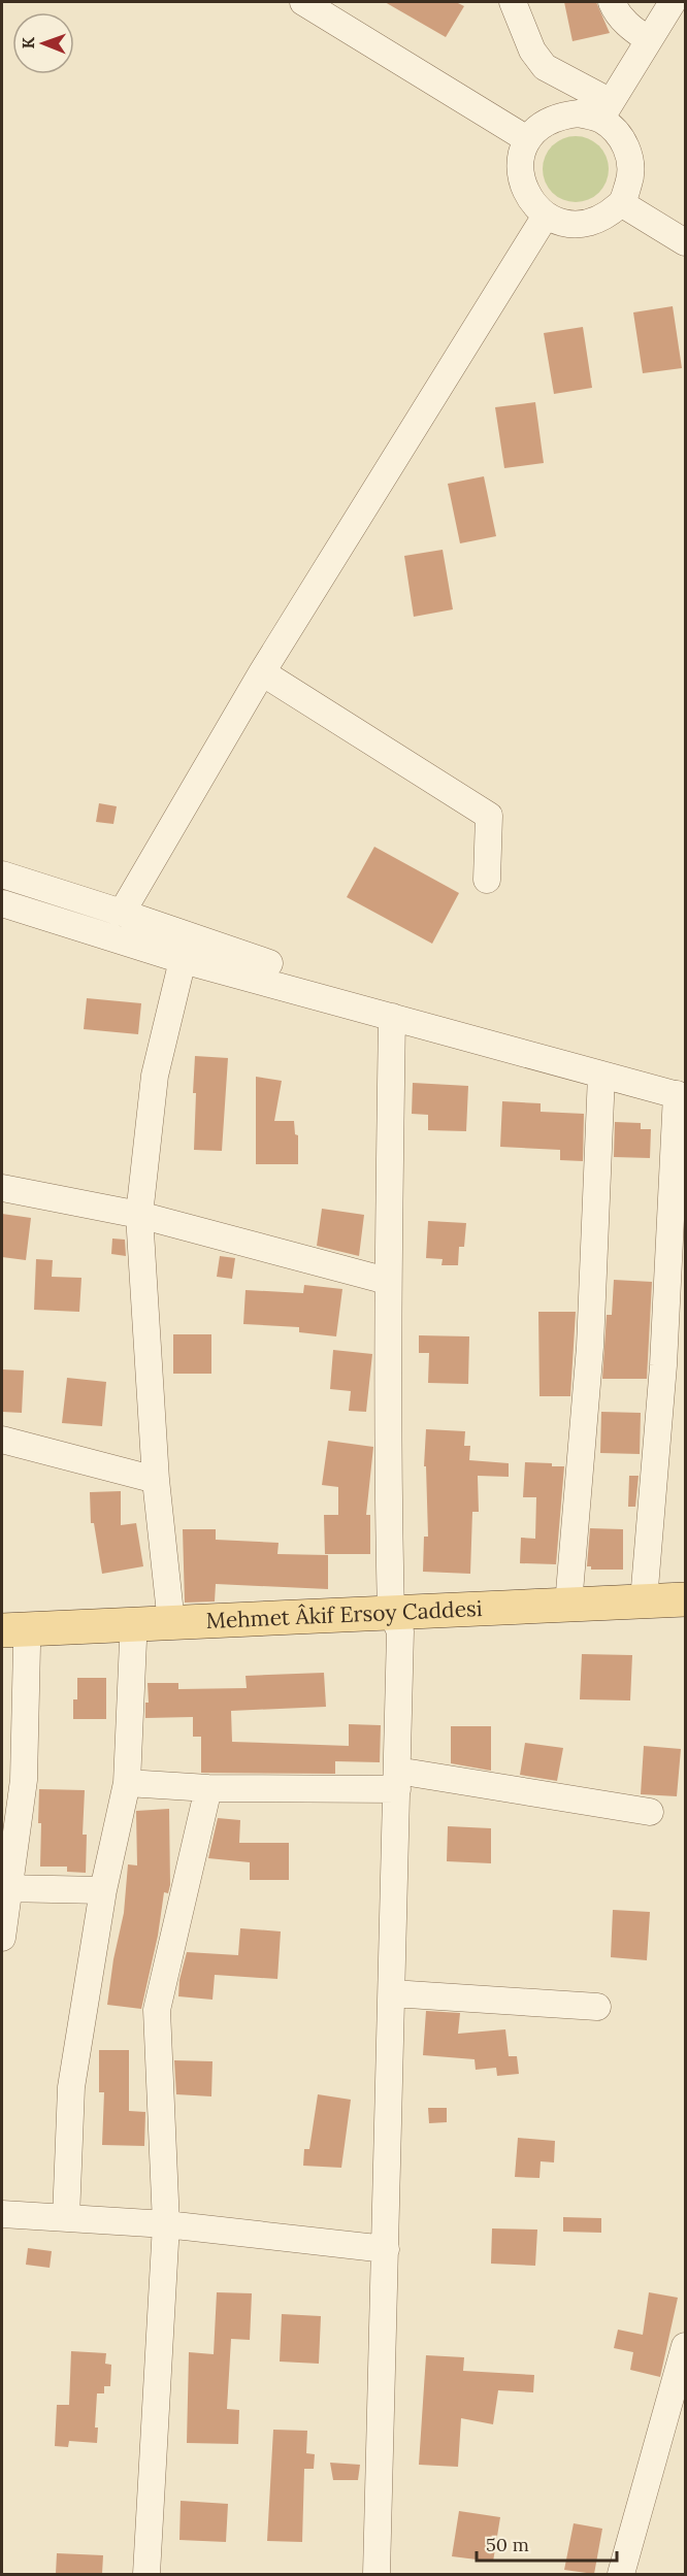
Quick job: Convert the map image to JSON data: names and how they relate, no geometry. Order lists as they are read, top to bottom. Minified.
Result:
{"streets":{"main road":["Mehmet Âkif Ersoy Caddesi"]},"scale_bar":"50 m","north":"left"}
